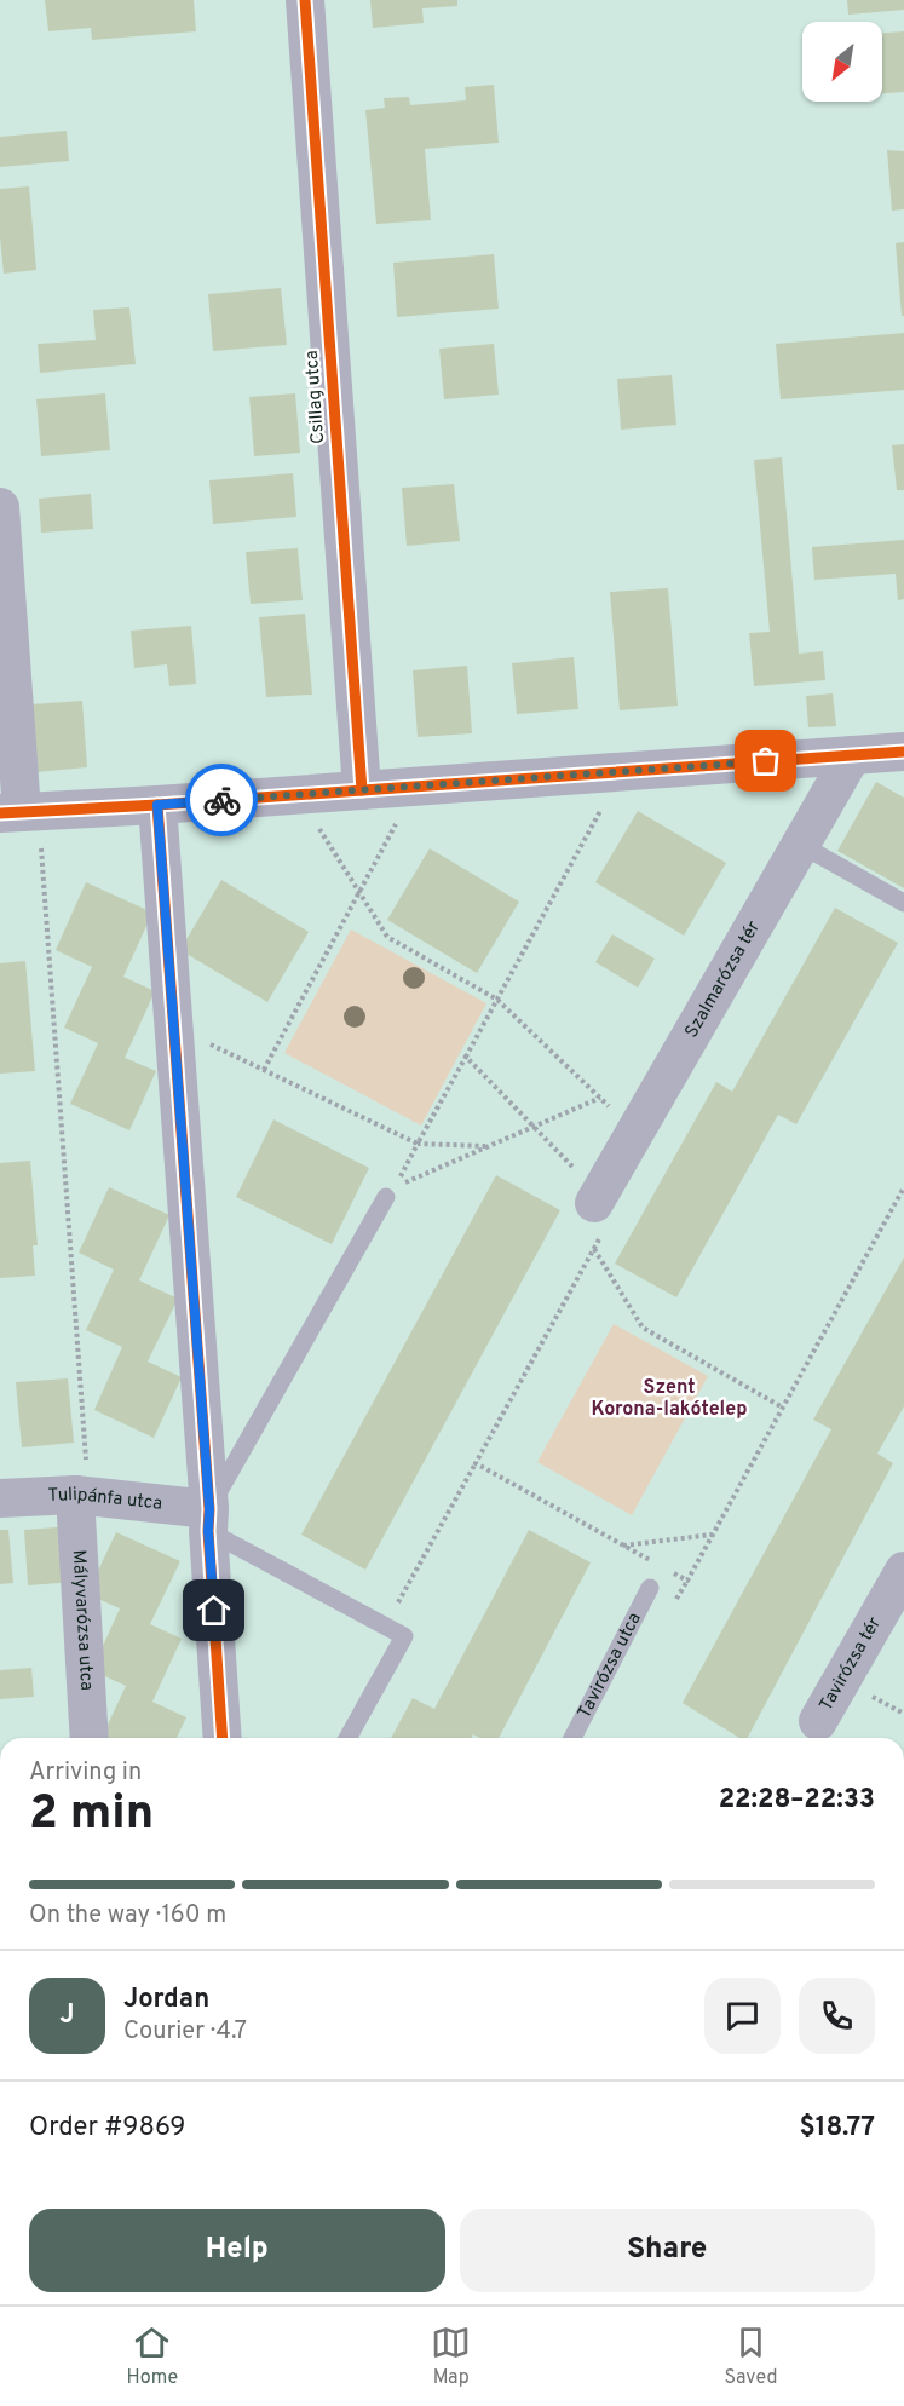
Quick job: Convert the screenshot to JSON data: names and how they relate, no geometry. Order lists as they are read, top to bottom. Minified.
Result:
{"streets":{"street":["Csillag utca","Szalmarózsa tér","Tulipánfa utca","Mályvarózsa utca","Tavirózsa tér"],"lane":["Tavirózsa utca"]},"crossings":[["Tulipánfa utca","Mályvarózsa utca"]],"districts":["Szent Korona-lakótelep"],"north":"bottom left","page":{"heading":["2 min","Arriving in","22:28–22:33"],"panel":["Jordan","Courier · 4.7","Order #9869","$18.77"],"bar":"On the way · 160 m","round":"J","buttons":["Help","Share"],"tabs":["Home","Map","Saved"]}}
